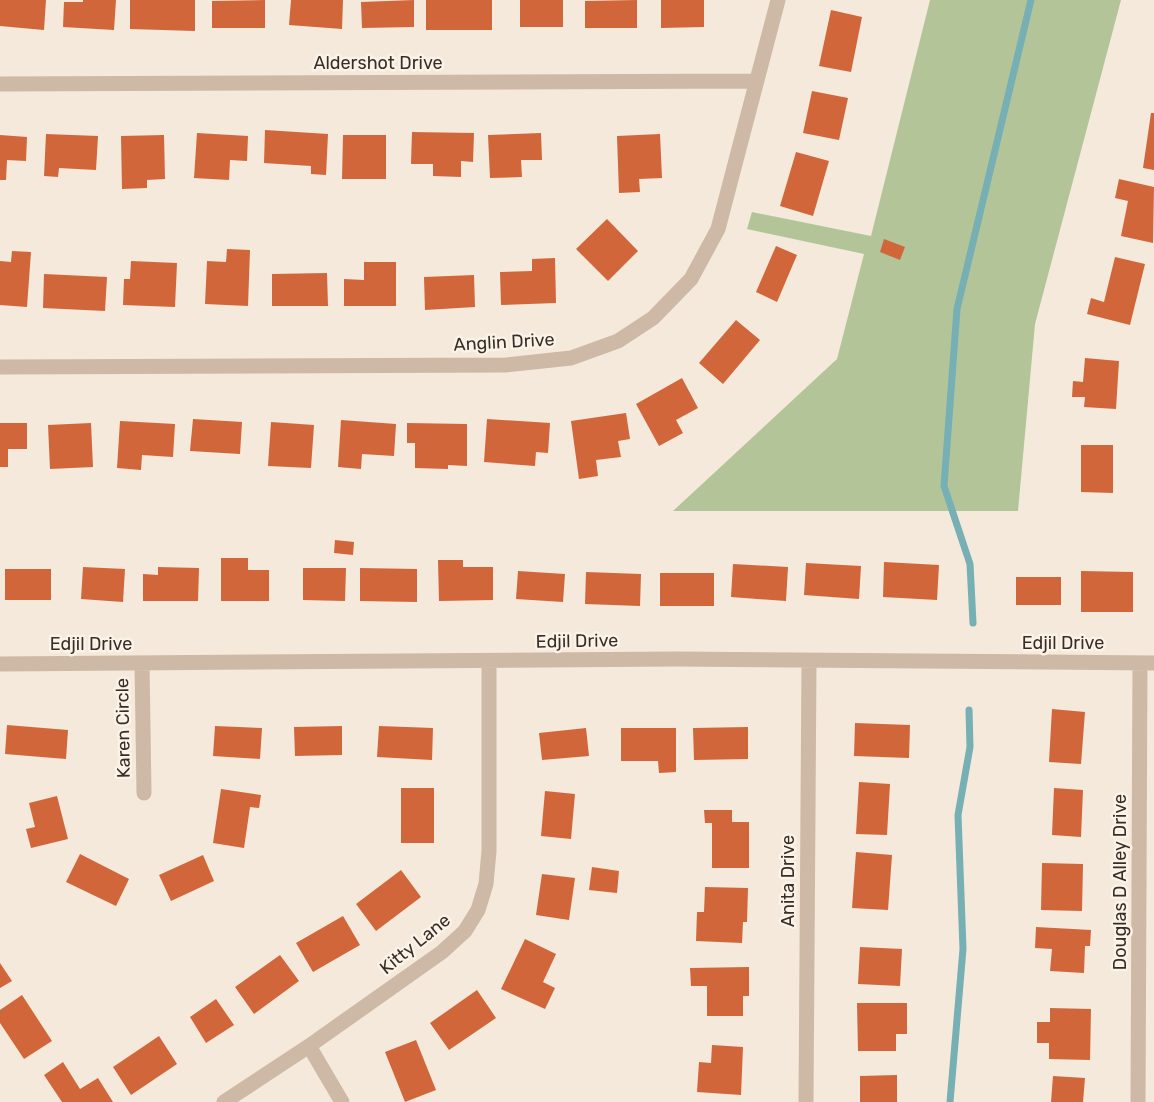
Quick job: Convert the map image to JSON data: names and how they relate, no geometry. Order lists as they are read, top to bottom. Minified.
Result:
{"streets":{"street":["Aldershot Drive","Anglin Drive","Edjil Drive","Karen Circle","Anita Drive","Douglas D Alley Drive","Kitty Lane"]},"crossings":[["Aldershot Drive","Anglin Drive"],["Edjil Drive","Karen Circle"],["Edjil Drive","Anita Drive"],["Edjil Drive","Douglas D Alley Drive"],["Edjil Drive","Kitty Lane"]]}
